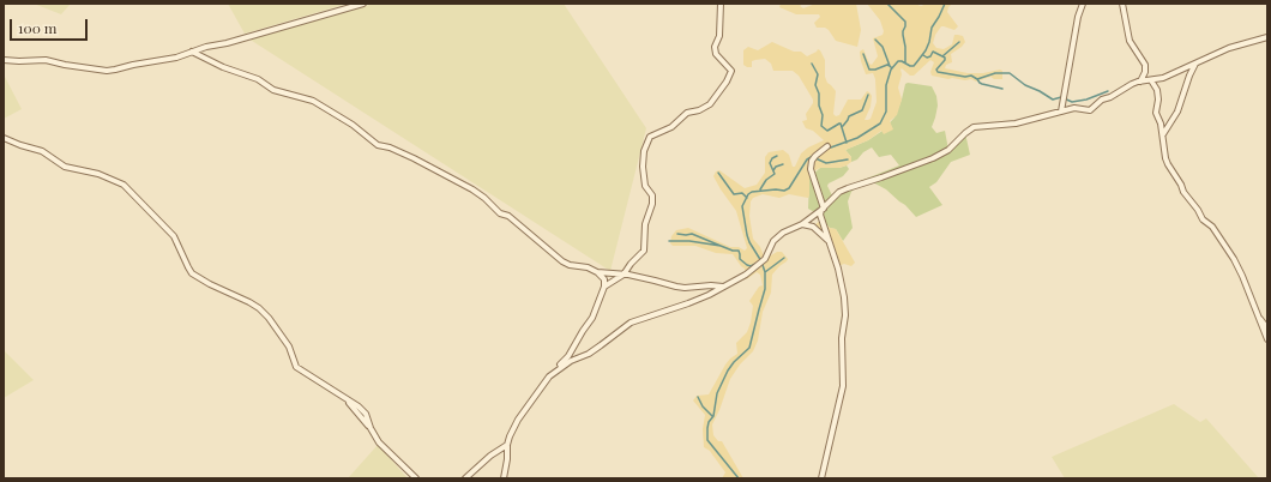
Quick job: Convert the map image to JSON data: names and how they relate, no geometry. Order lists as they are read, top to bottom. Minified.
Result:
{"scale_bar":"100 m"}
